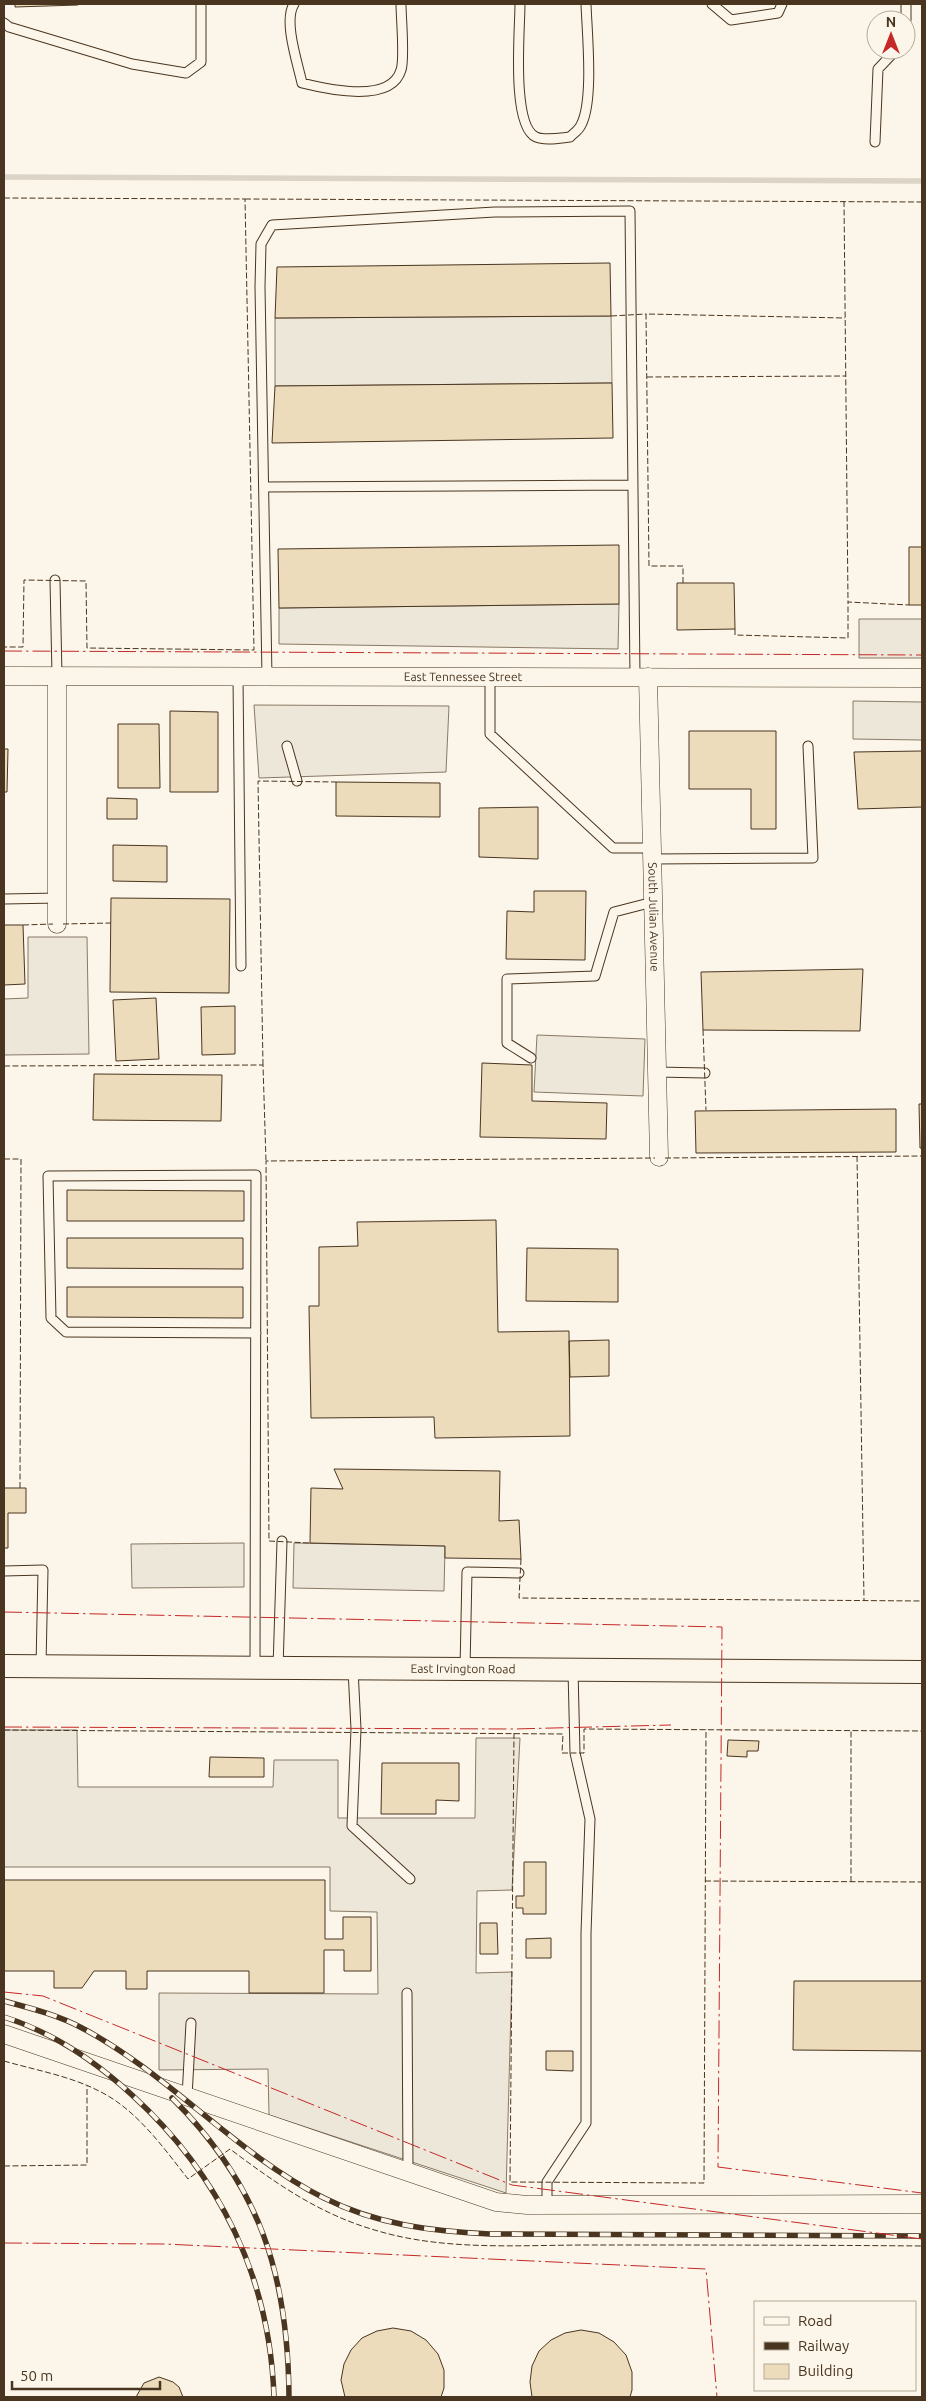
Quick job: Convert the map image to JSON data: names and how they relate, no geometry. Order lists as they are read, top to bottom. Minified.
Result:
{"streets":{"street":["East Tennessee Street","South Julian Avenue","East Irvington Road"]},"crossings":[["East Tennessee Street","South Julian Avenue"]],"legend":["Road","Railway","Building"],"scale_bar":"50 m","north":"top"}
